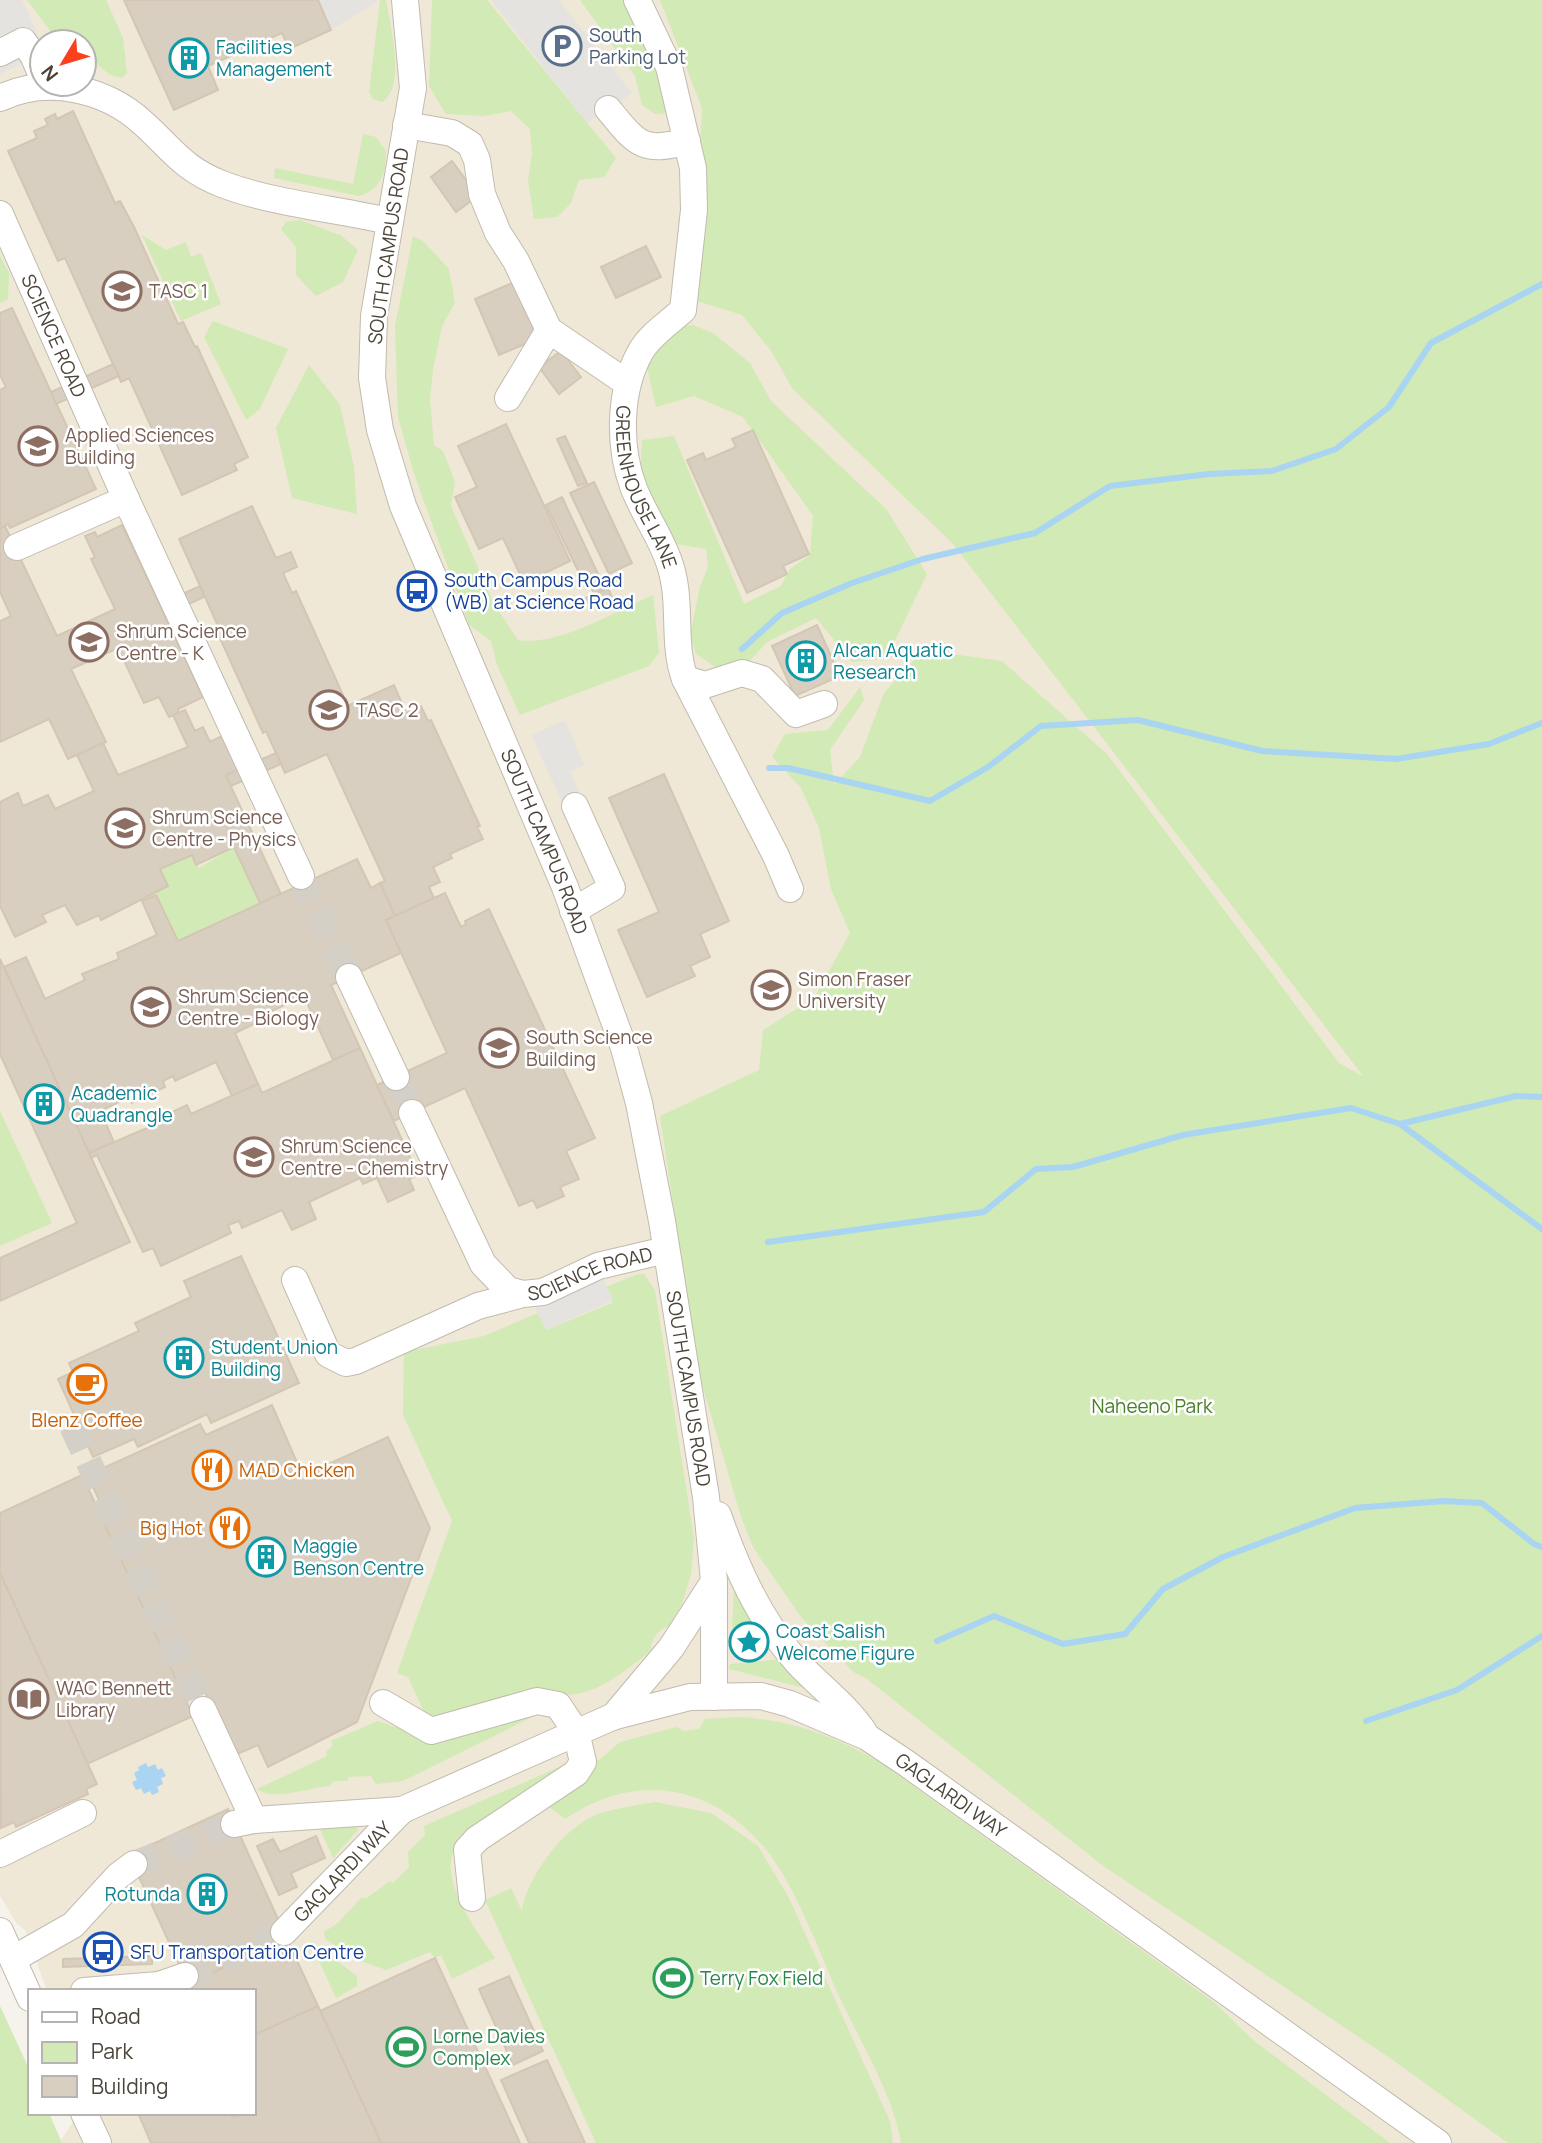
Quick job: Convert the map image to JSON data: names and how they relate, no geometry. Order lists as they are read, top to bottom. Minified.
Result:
{"streets":{"street":["SOUTH CAMPUS ROAD","SCIENCE ROAD","GREENHOUSE LANE","GAGLARDI WAY"]},"crossings":[["SOUTH CAMPUS ROAD","SCIENCE ROAD"],["SOUTH CAMPUS ROAD","GREENHOUSE LANE"],["SOUTH CAMPUS ROAD","GAGLARDI WAY"]],"parks":["Naheeno Park"],"places":{"parking":["South Parking Lot"],"building":["Facilities Management","Alcan Aquatic Research","Academic Quadrangle","Student Union Building","Maggie Benson Centre","Rotunda"],"school or university":["TASC 1","Applied Sciences Building","Shrum Science Centre - K","TASC 2","Shrum Science Centre - Physics","Simon Fraser University","Shrum Science Centre - Biology","South Science Building","Shrum Science Centre - Chemistry"],"bus stop":["South Campus Road (WB) at Science Road","SFU Transportation Centre"],"cafe":["Blenz Coffee"],"restaurant":["MAD Chicken","Big Hot"],"place":["Coast Salish Welcome Figure"],"library":["WAC Bennett Library"],"sports":["Terry Fox Field","Lorne Davies Complex"]},"legend":["Road","Park","Building"],"north":"bottom left"}
